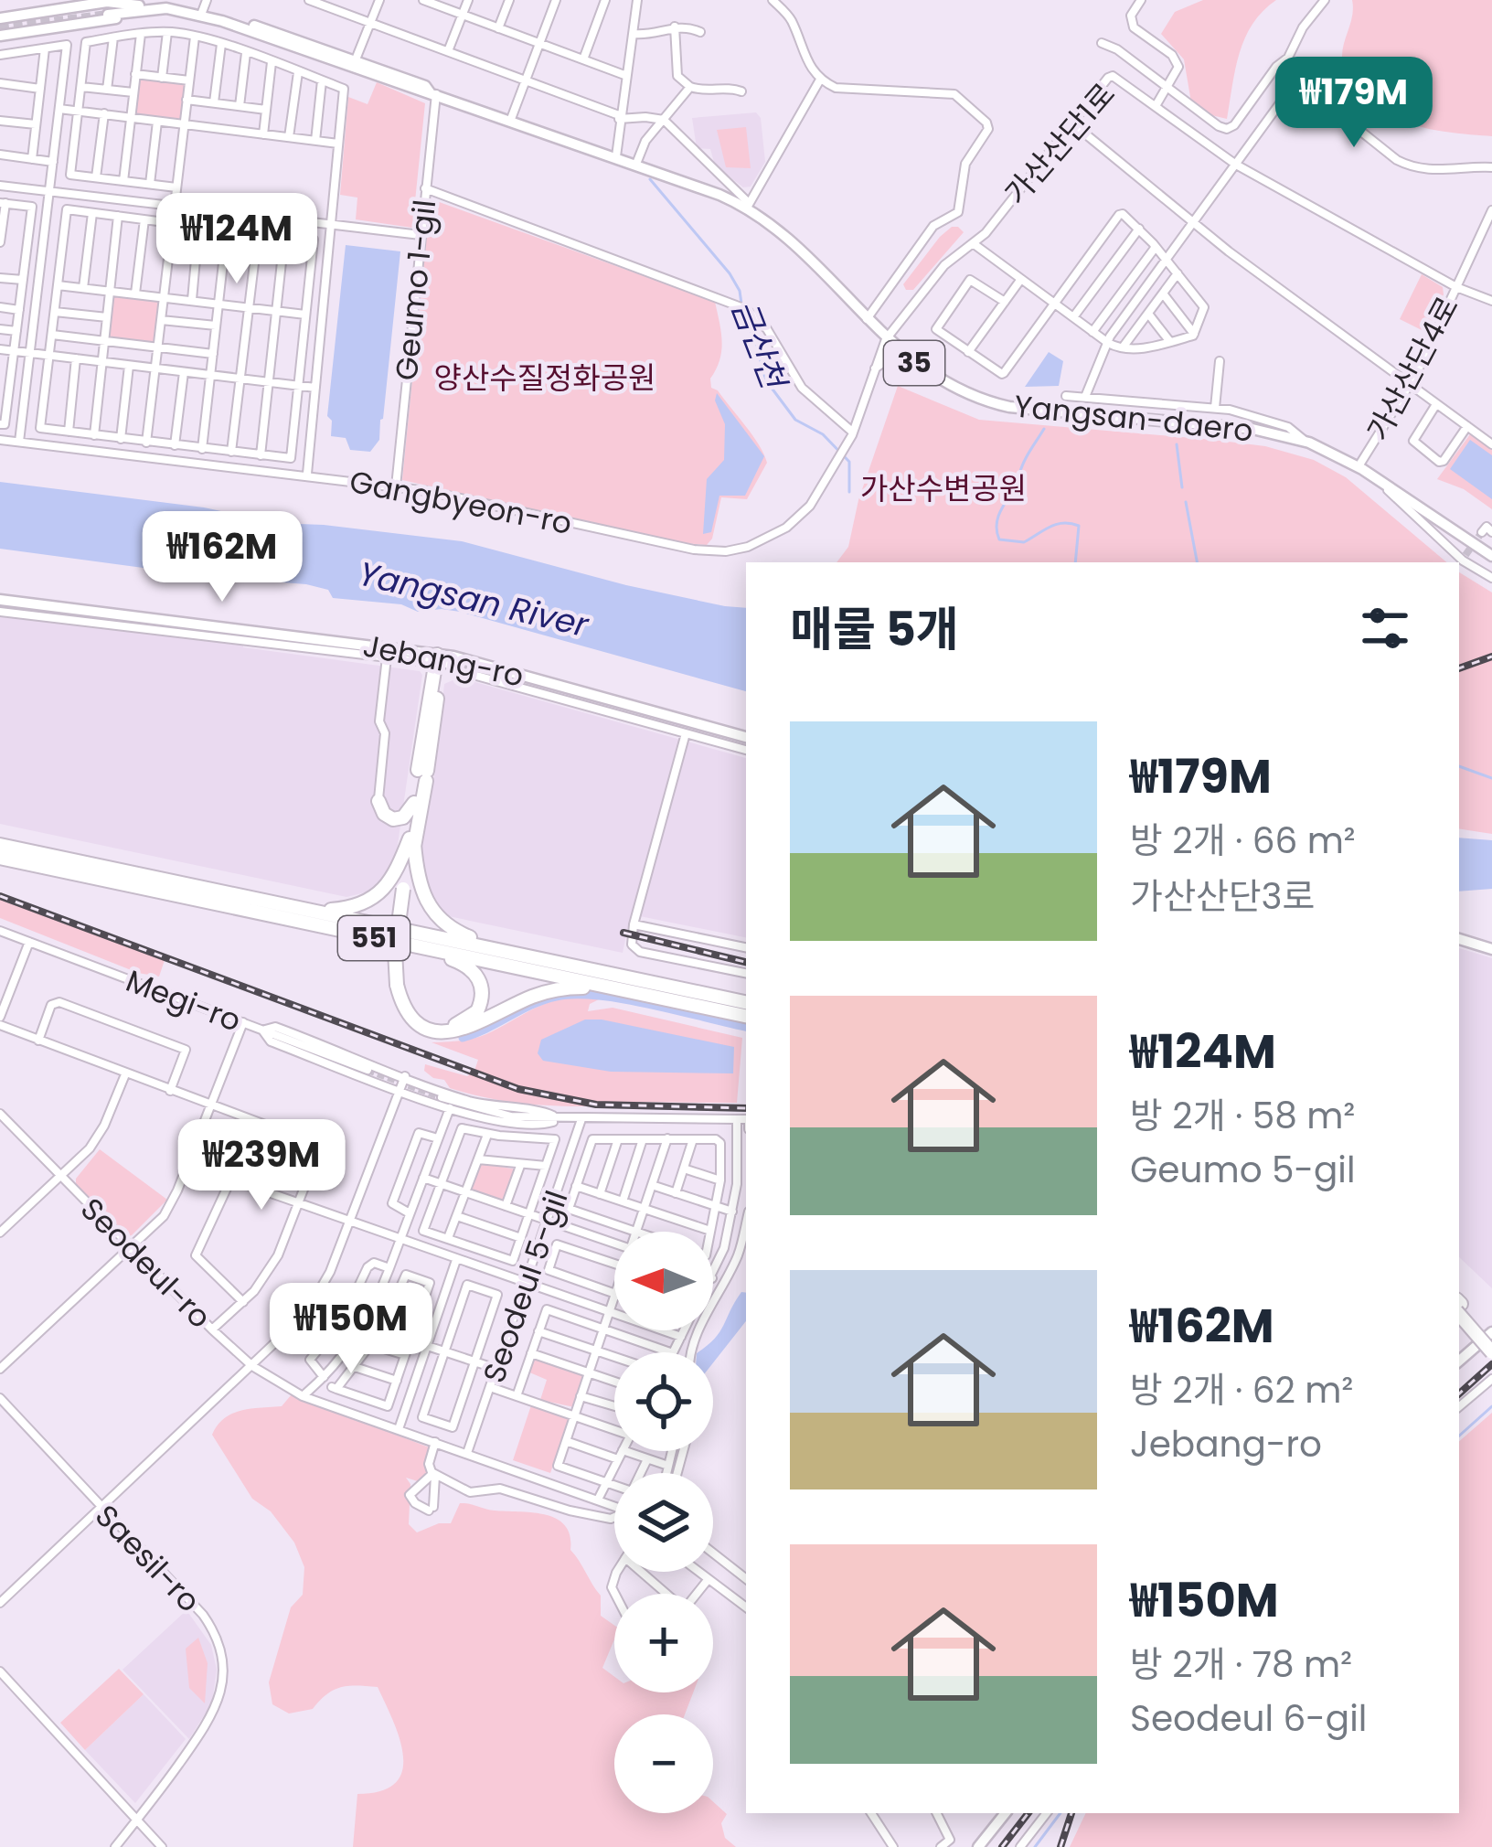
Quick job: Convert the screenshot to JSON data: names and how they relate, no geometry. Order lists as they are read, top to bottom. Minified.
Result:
{"streets":{"highway":["551"],"main road":["35","Yangsan-daero","Jebang-ro"],"street":["가산산단1로","Geumo 1-gil","가산산단4로","Gangbyeon-ro","Megi-ro","Seodeul-ro","Seodeul 5-gil","Saesil-ro"]},"crossings":[["가산산단1로","가산산단4로"],["가산산단1로","Yangsan-daero"],["Geumo 1-gil","Yangsan-daero"],["Geumo 1-gil","Gangbyeon-ro"],["가산산단4로","Yangsan-daero"],["Seodeul-ro","Seodeul 5-gil"]],"water":["금산천","Yangsan River"],"parks":["양산수질정화공원","가산수변공원"],"north":"left","page":{"price":["₩179M","₩124M","₩162M","₩239M","₩150M"],"heading":"매물 5개","list":[{"name":"₩179M","note":"방 2개 · 66 m² · 가산산단3로"},{"name":"₩124M","note":"방 2개 · 58 m² · Geumo 5-gil"},{"name":"₩162M","note":"방 2개 · 62 m² · Jebang-ro"},{"name":"₩150M","note":"방 2개 · 78 m² · Seodeul 6-gil"}],"map_buttons":["+","−"]}}
